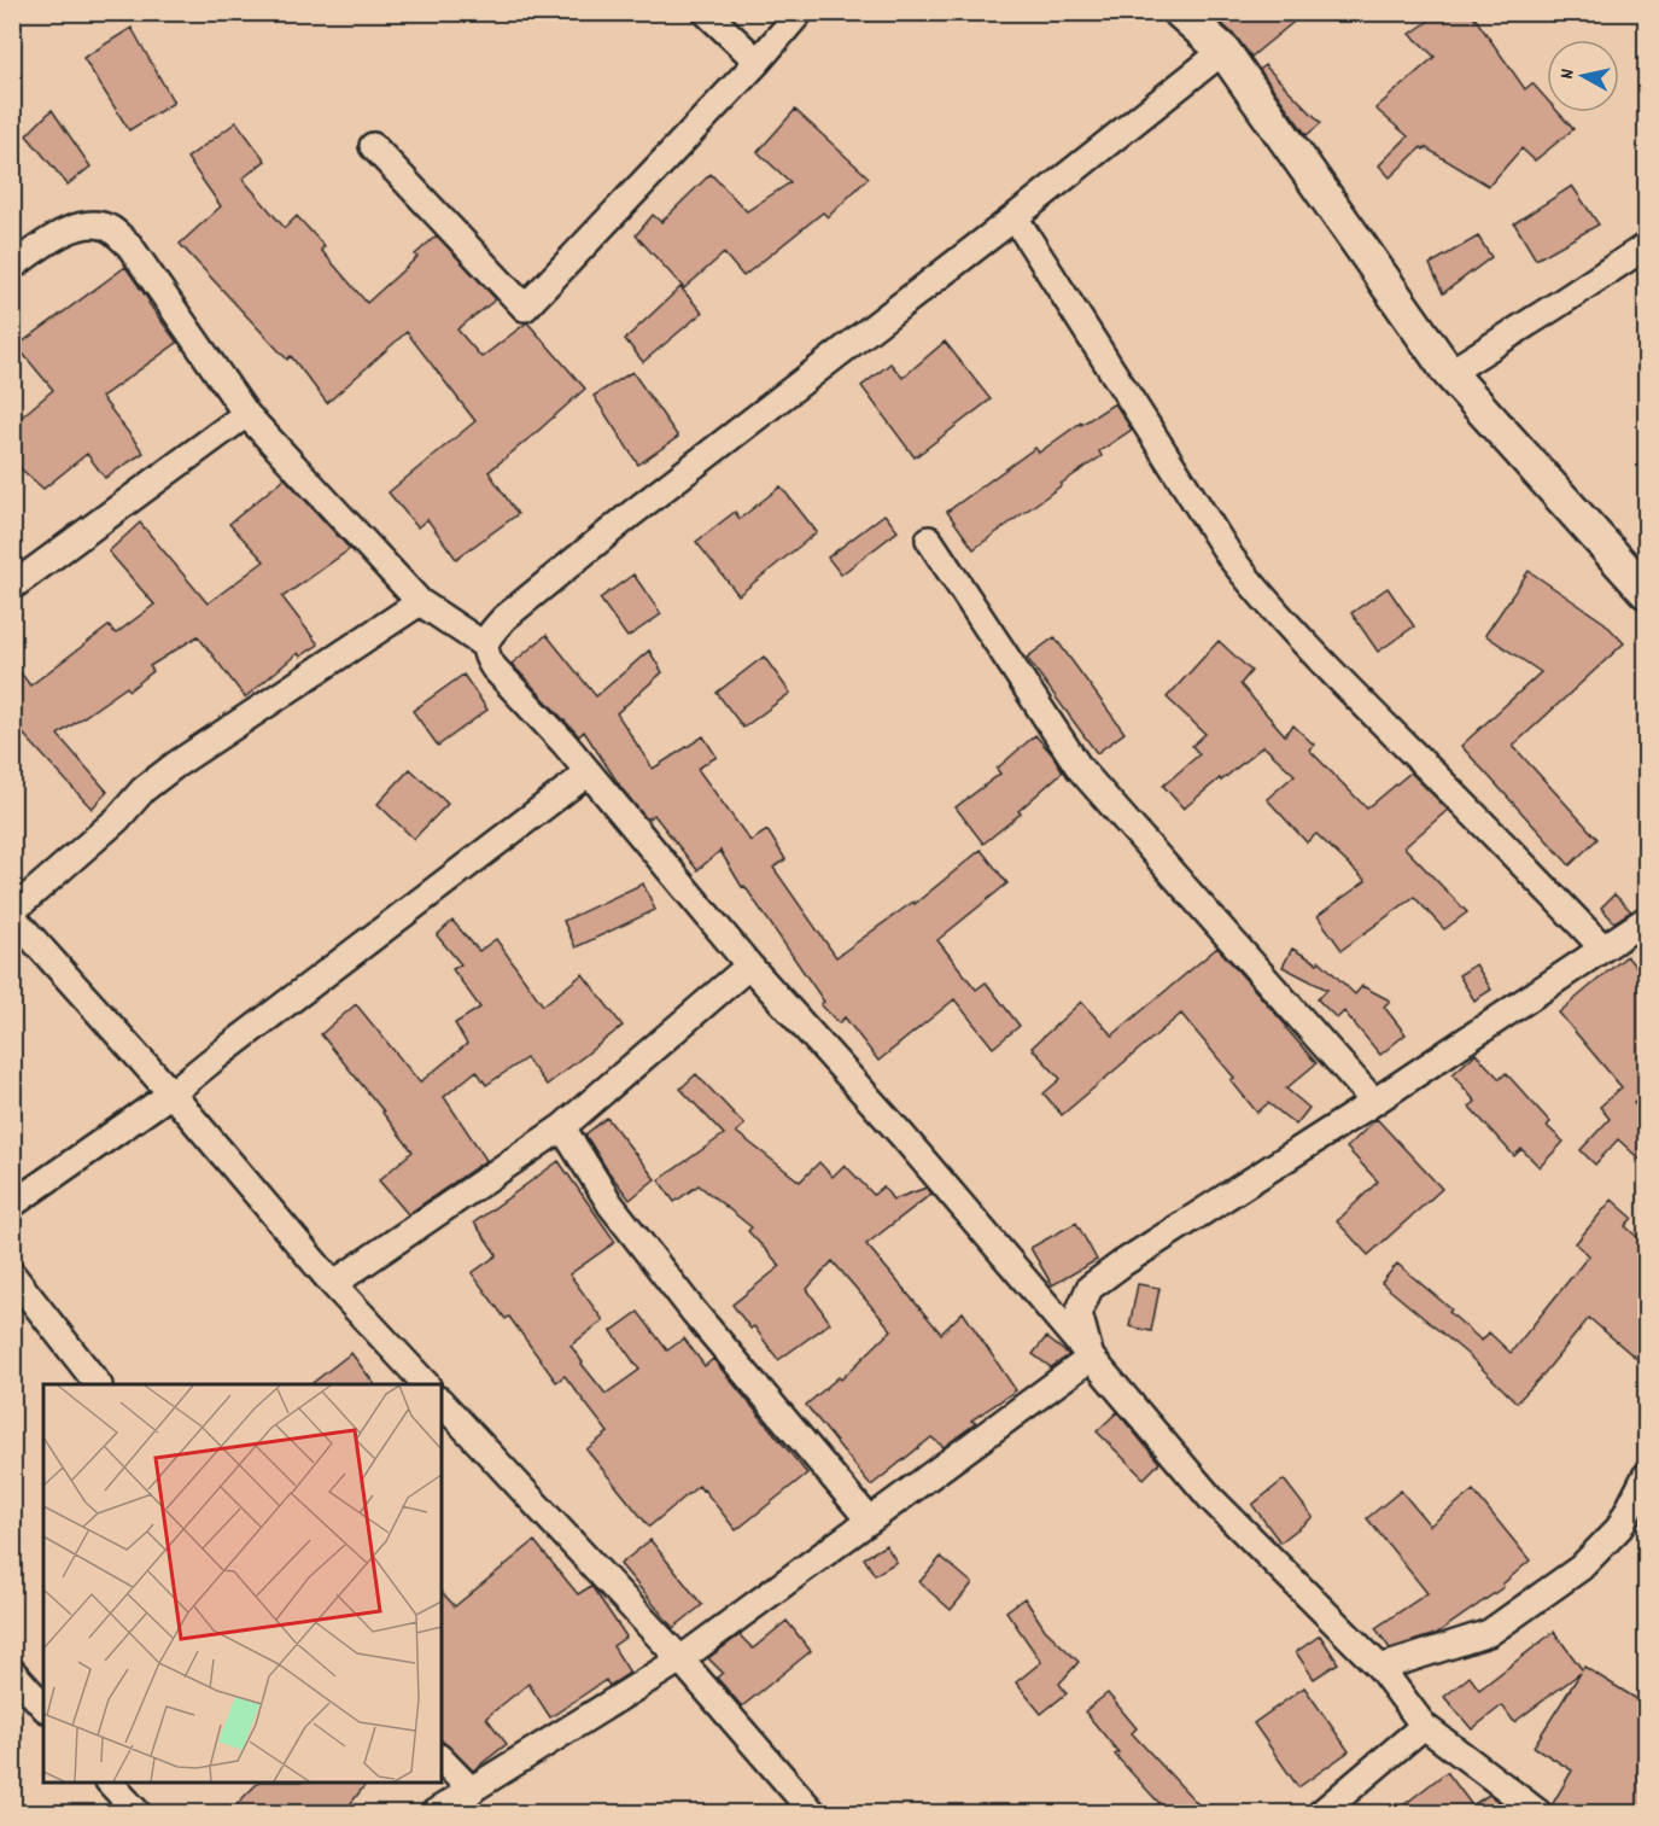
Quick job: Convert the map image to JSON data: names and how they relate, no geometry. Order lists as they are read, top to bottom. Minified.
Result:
{"north":"left"}
